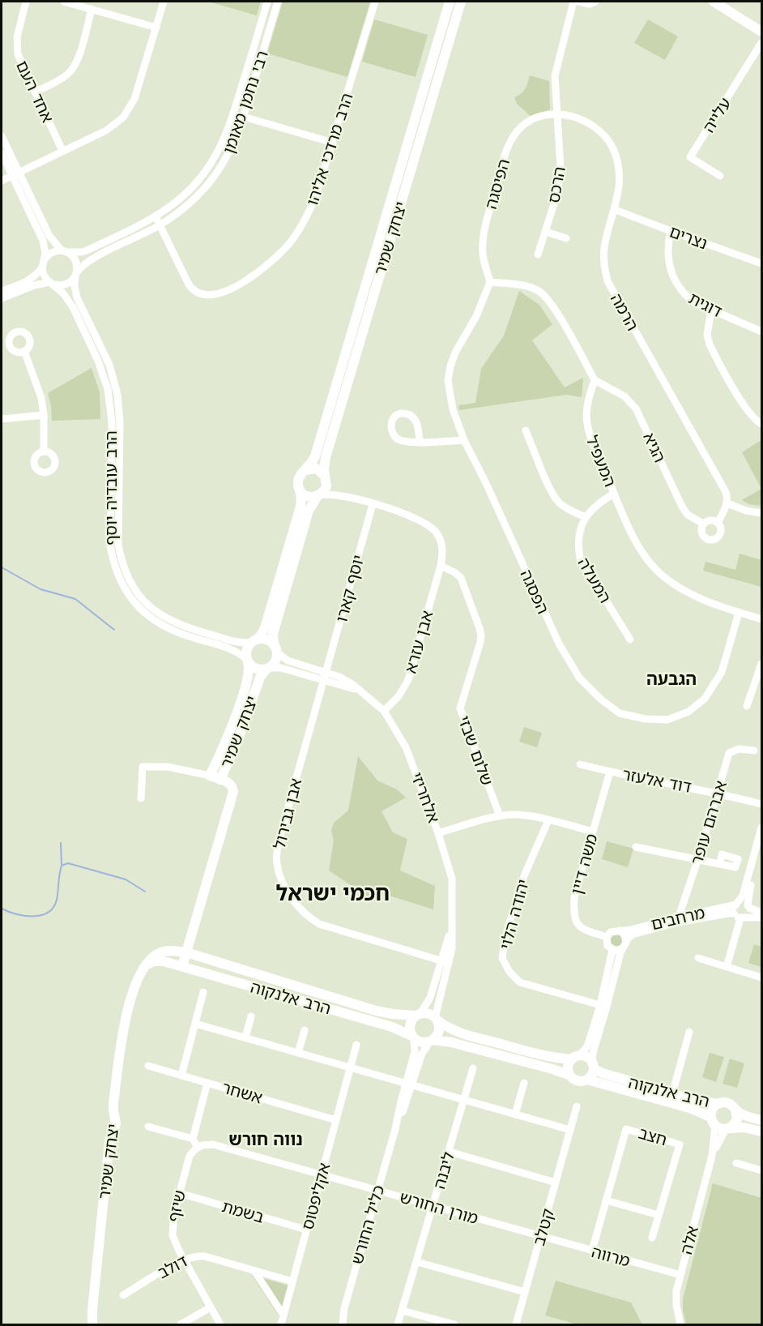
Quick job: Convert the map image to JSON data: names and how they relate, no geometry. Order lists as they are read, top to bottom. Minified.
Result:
{"streets":{"main road":["יצחק שמיר","הרב אלנקוה"],"street":["אחד העם","רבי נחמן מאומן","עלייה","הרב מרדכי אליהו","הפיסגה","הרכס","נצרים","דוגית","הרמה","הגיא","המעפיל","הרב עובדיה יוסף","המעלה","יוסף קארו","הפסגה","אבן עזרא","שלום שבזי","דוד אלעזר","אלחריזי","אבן גבירול","אברהם עופר","משה דיין","יהודה הלוי","מרחבים","אשחר","חצב","ליבנה","אקליפטוס","שיזף","מורן החורש","בשמת","כליל החורש","קטלב","אלה","מרווה","דולב"]},"crossings":[["רבי נחמן מאומן","הרב מרדכי אליהו"],["רבי נחמן מאומן","הרב עובדיה יוסף"],["הפיסגה","הרכס"],["הפיסגה","הרמה"],["הפיסגה","הפסגה"],["הרכס","הרמה"],["נצרים","דוגית"],["נצרים","הרמה"],["יצחק שמיר","הרב עובדיה יוסף"],["יצחק שמיר","אלחריזי"],["יצחק שמיר","הרב אלנקוה"],["הגיא","המעפיל"],["המעפיל","המעלה"],["המעפיל","הפסגה"],["הרב עובדיה יוסף","אלחריזי"],["יוסף קארו","אלחריזי"],["יוסף קארו","אבן גבירול"],["אבן עזרא","שלום שבזי"],["אבן עזרא","אלחריזי"],["דוד אלעזר","אברהם עופר"],["דוד אלעזר","משה דיין"],["אלחריזי","אבן גבירול"],["אלחריזי","הרב אלנקוה"],["אלחריזי","כליל החורש"],["אברהם עופר","מרחבים"],["משה דיין","מרחבים"],["הרב אלנקוה","כליל החורש"],["הרב אלנקוה","אלה"],["אשחר","אקליפטוס"],["חצב","מרווה"],["ליבנה","מורן החורש"],["אקליפטוס","מורן החורש"],["אקליפטוס","בשמת"],["אקליפטוס","דולב"],["שיזף","מורן החורש"],["שיזף","בשמת"],["שיזף","דולב"],["מורן החורש","כליל החורש"],["מורן החורש","קטלב"],["מורן החורש","מרווה"],["קטלב","מרווה"],["אלה","מרווה"]],"districts":["הגבעה","חכמי ישראל","נווה חורש"]}
